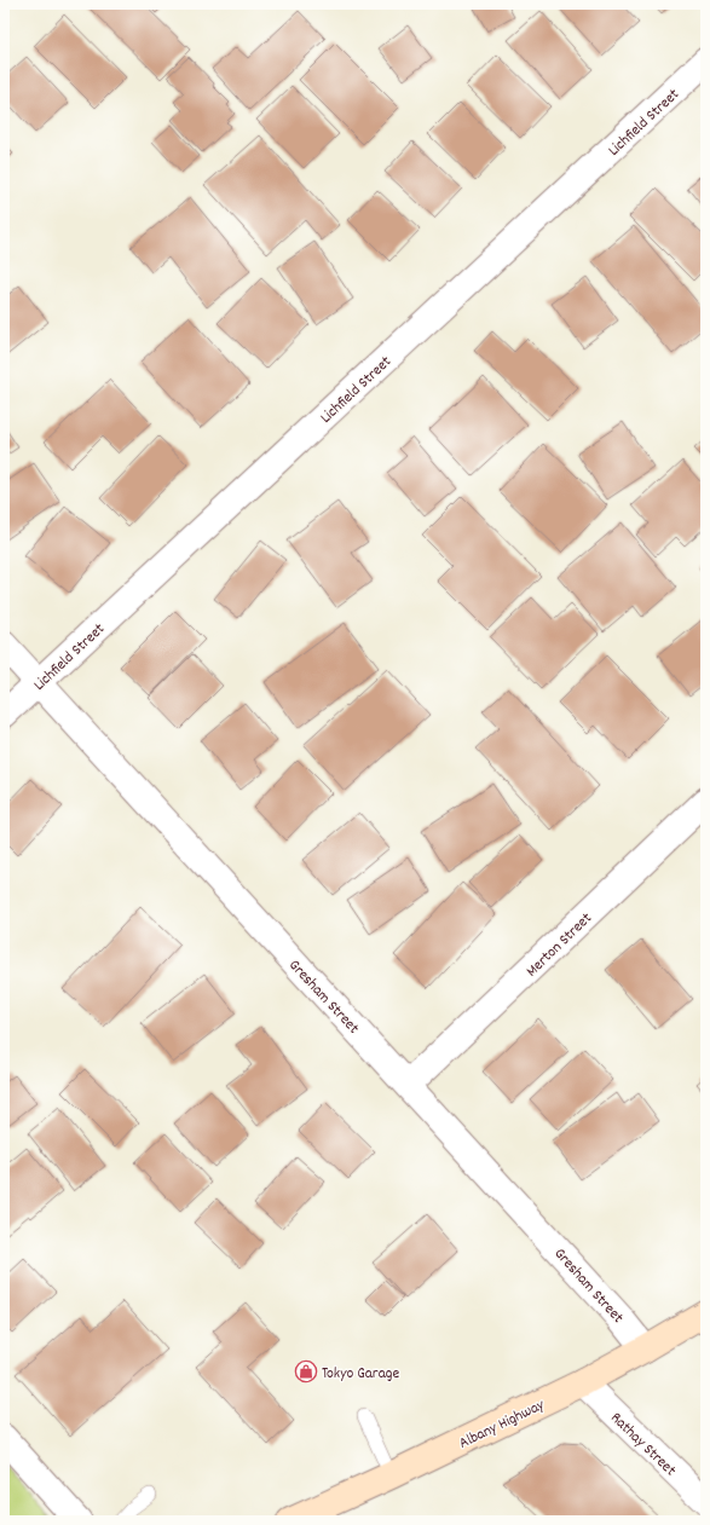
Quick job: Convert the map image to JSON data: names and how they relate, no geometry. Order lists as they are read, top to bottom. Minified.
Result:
{"streets":{"main road":["Albany Highway"],"street":["Lichfield Street","Merton Street","Gresham Street","Rathay Street"]},"crossings":[["Lichfield Street","Gresham Street"],["Merton Street","Gresham Street"],["Gresham Street","Albany Highway"],["Albany Highway","Rathay Street"]],"places":{"shop":["Tokyo Garage"]}}
